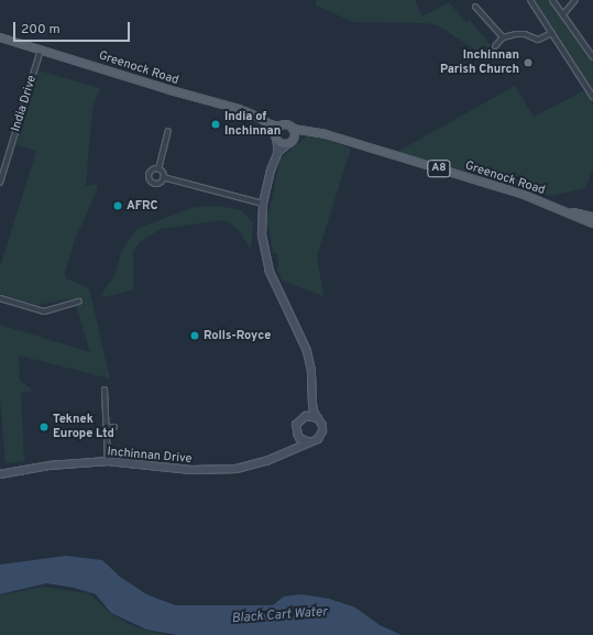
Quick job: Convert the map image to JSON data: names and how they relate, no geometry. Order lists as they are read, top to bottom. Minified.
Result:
{"streets":{"main road":["Greenock Road","A8"],"street":["India Drive","Inchinnan Drive"]},"crossings":[["Greenock Road","India Drive"],["Greenock Road","A8"]],"water":["Black Cart Water"],"places":["Inchinnan Parish Church","India of Inchinnan","AFRC","Rolls-Royce","Teknek Europe Ltd"],"scale_bar":"200 m"}
